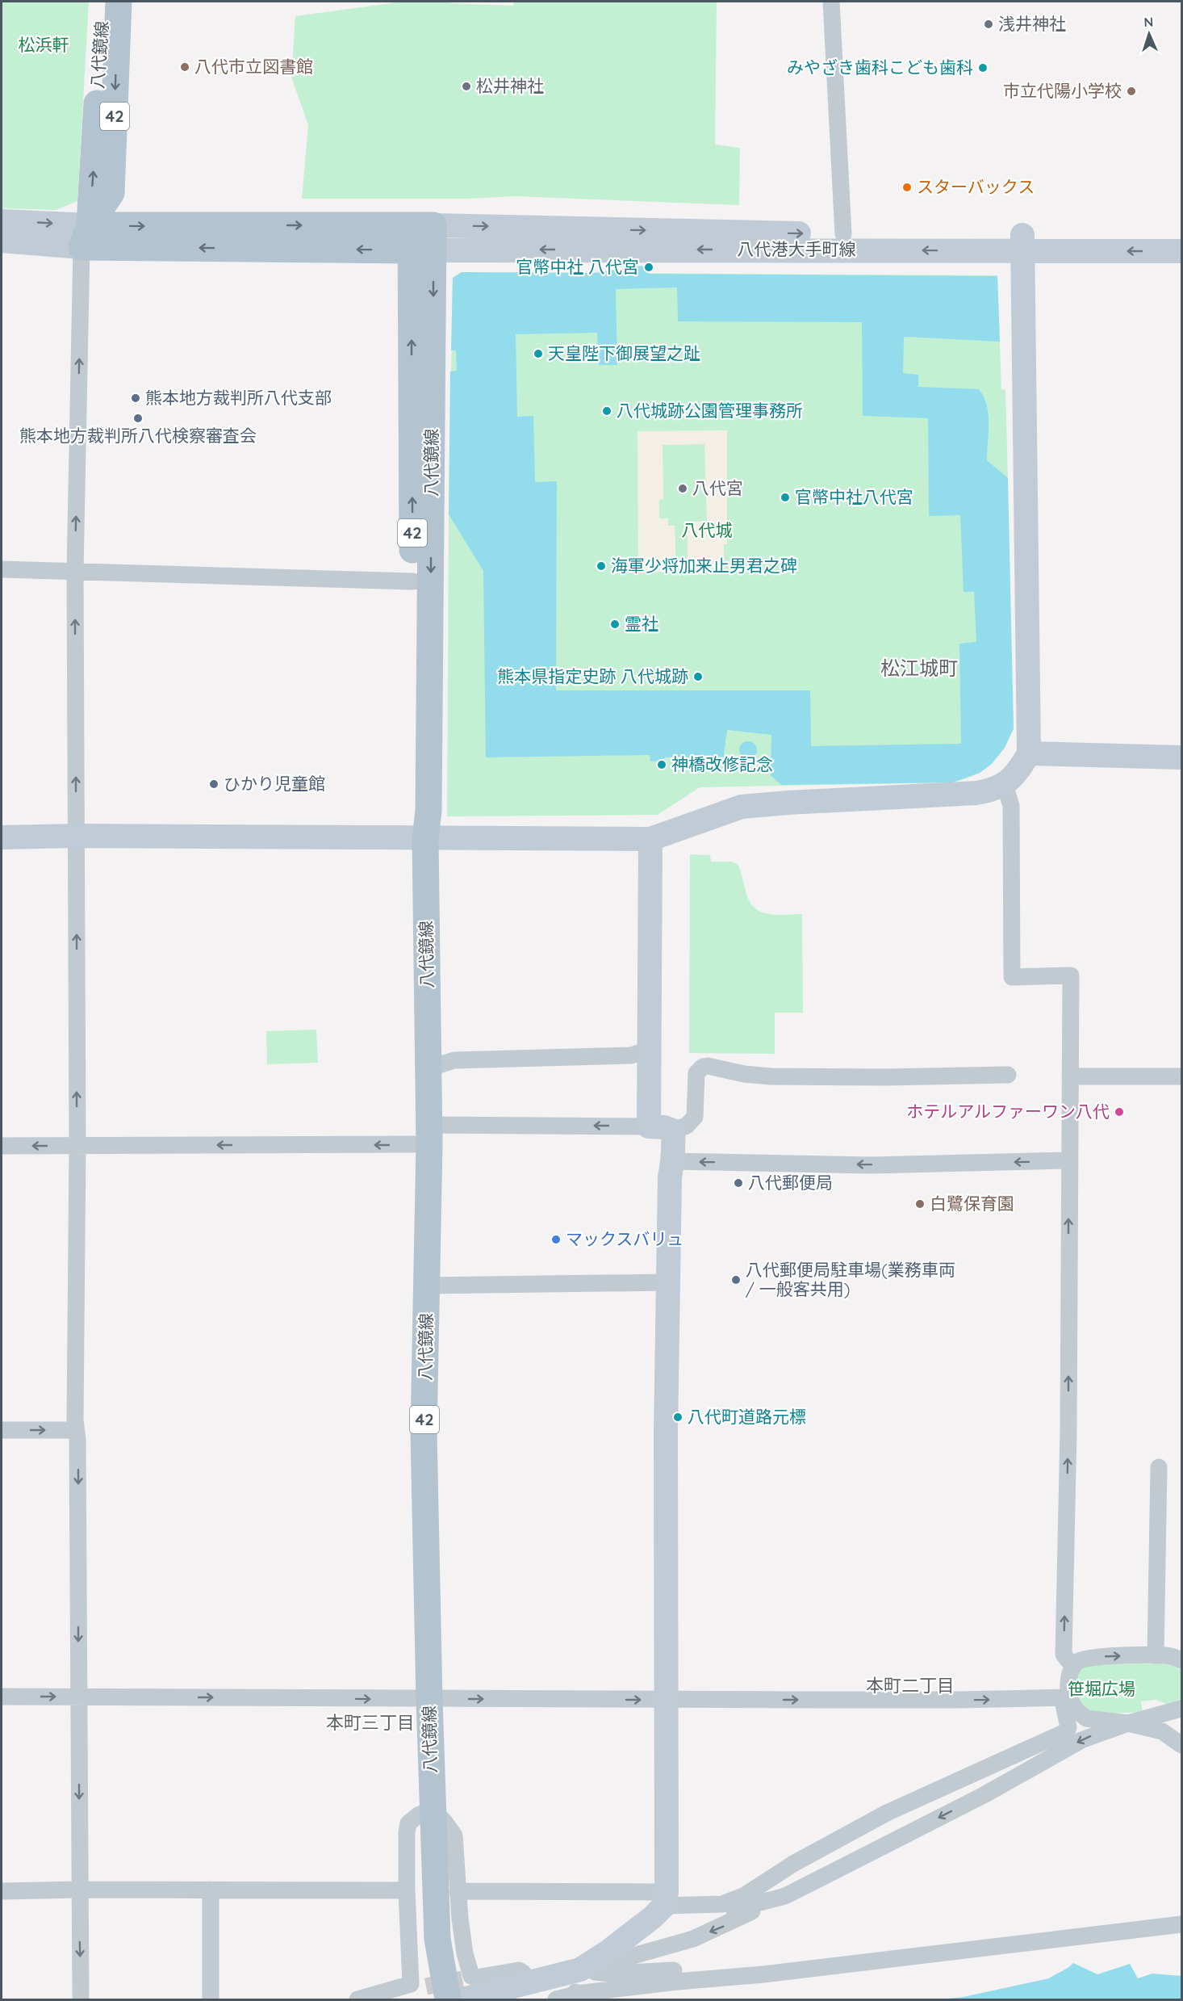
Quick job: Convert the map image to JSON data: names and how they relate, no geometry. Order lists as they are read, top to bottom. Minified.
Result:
{"streets":{"main road":["八代鏡線","42"],"street":["八代港大手町線"]},"crossings":[["八代鏡線","八代港大手町線"]],"districts":["松江城町","本町二丁目","本町三丁目"],"parks":["松浜軒","八代城","笹堀広場"],"places":["浅井神社","八代市立図書館","みやざき歯科こども歯科","松井神社","市立代陽小学校","スターバックス","官幣中社 八代宮","天皇陛下御展望之趾","熊本地方裁判所八代支部","八代城跡公園管理事務所","熊本地方裁判所八代検察審査会","八代宮","官幣中社八代宮","海軍少将加来止男君之碑","霊社","熊本県指定史跡 八代城跡","神橋改修記念","ひかり児童館","ホテルアルファーワン八代","八代郵便局","白鷺保育園","マックスバリュ","八代郵便局駐車場(業務車両 / 一般客共用)","八代町道路元標"],"north":"top"}
